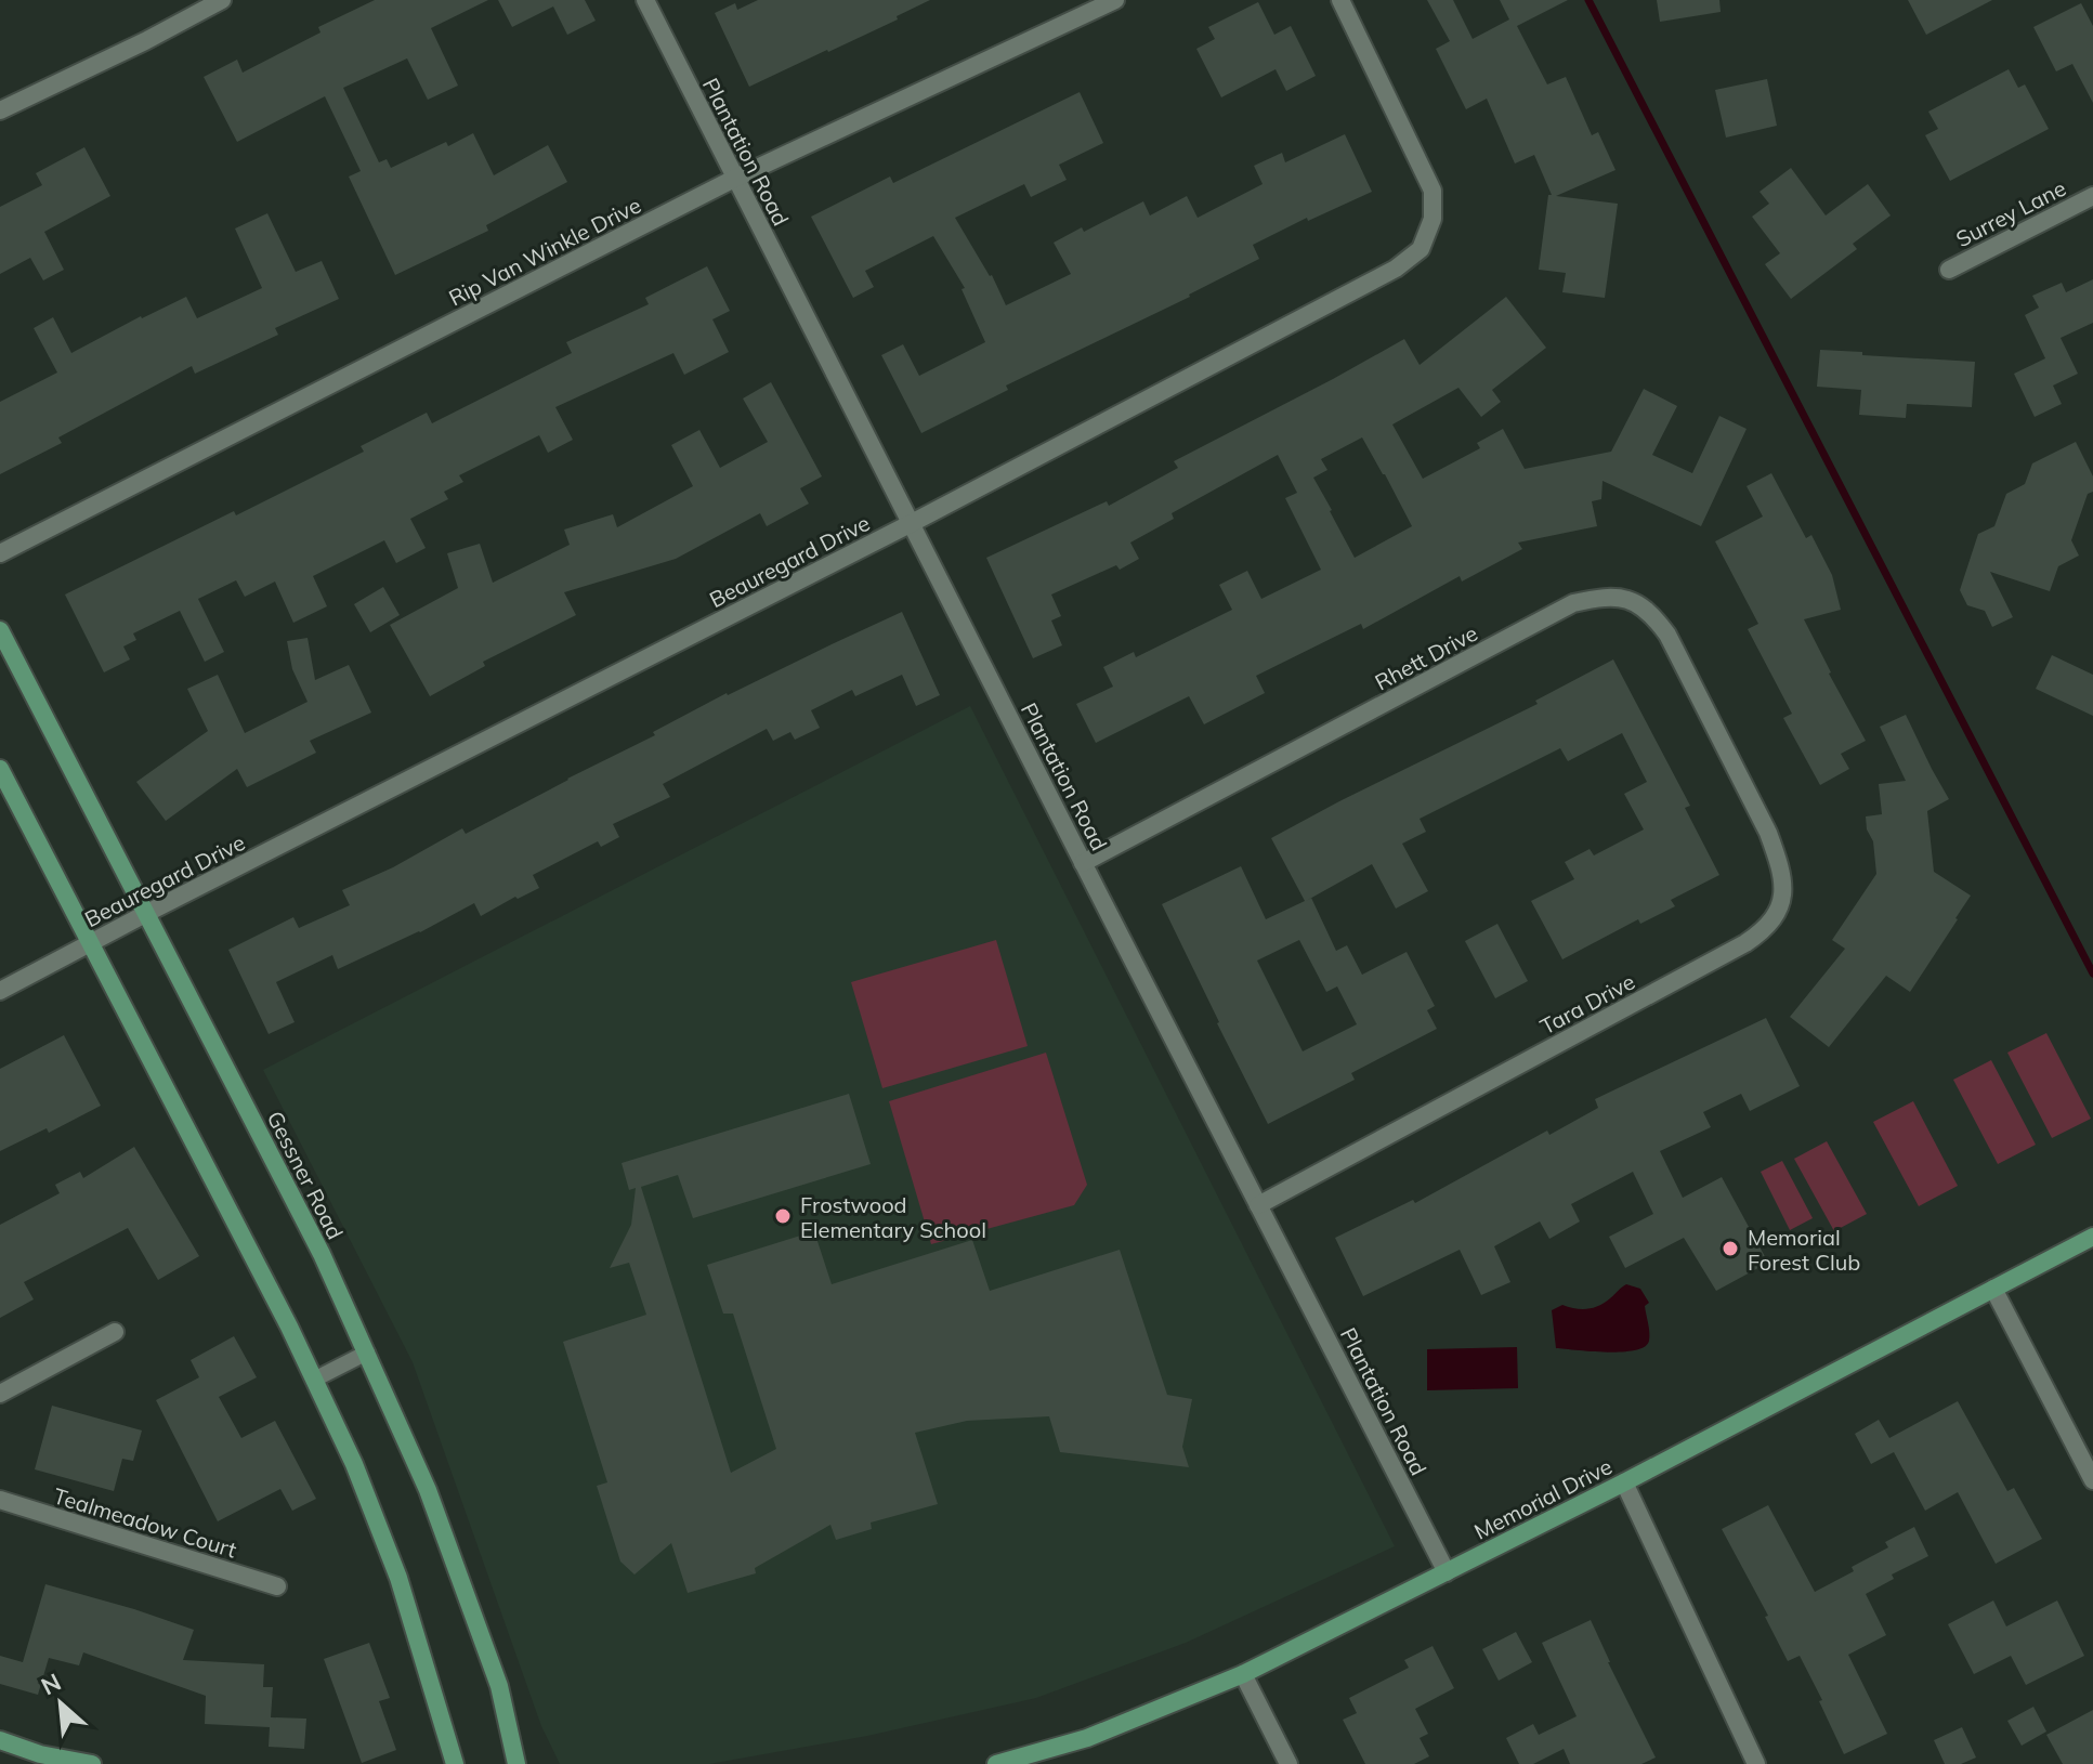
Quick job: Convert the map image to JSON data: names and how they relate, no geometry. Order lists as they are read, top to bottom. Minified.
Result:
{"streets":{"main road":["Gessner Road","Memorial Drive"],"street":["Plantation Road","Surrey Lane","Rip Van Winkle Drive","Beauregard Drive","Rhett Drive","Tara Drive","Tealmeadow Court"]},"crossings":[["Plantation Road","Rip Van Winkle Drive"],["Plantation Road","Beauregard Drive"],["Plantation Road","Rhett Drive"],["Plantation Road","Tara Drive"],["Plantation Road","Memorial Drive"],["Beauregard Drive","Gessner Road"],["Rhett Drive","Tara Drive"]],"places":["Frostwood Elementary School","Memorial Forest Club"],"north":"top left"}
